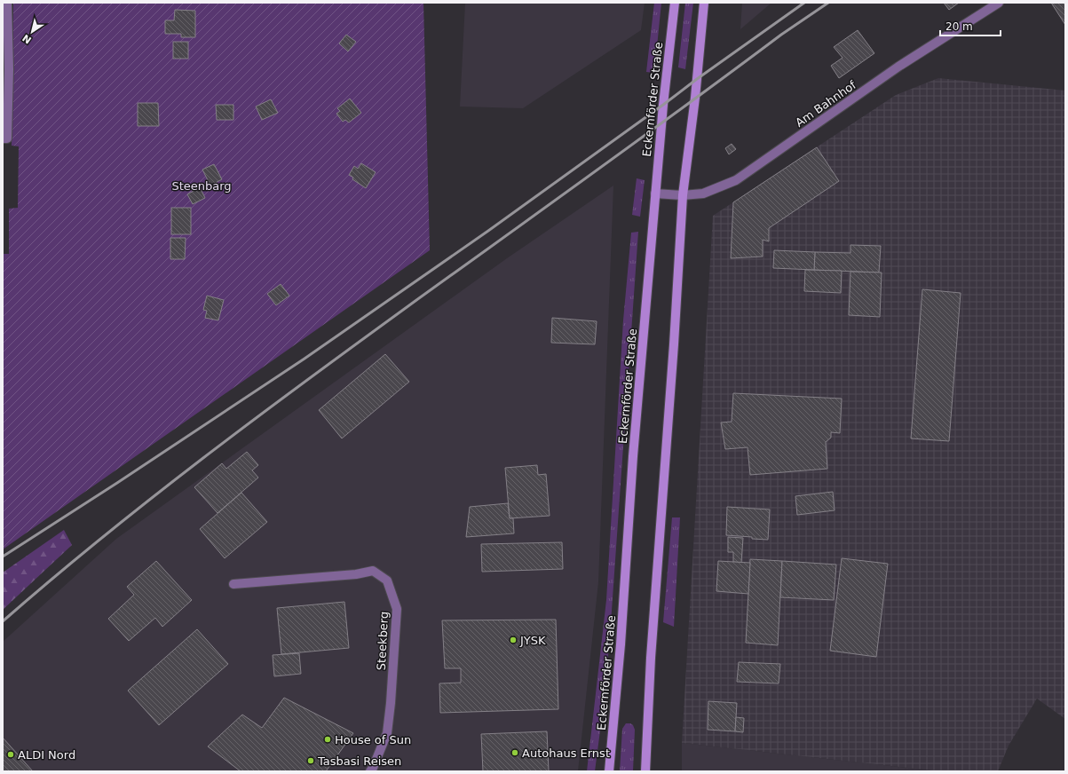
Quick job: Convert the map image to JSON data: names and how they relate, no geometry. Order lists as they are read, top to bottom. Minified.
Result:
{"streets":{"main road":["Eckernförder Straße"],"street":["Am Bahnhof","Steekberg"]},"crossings":[["Eckernförder Straße","Am Bahnhof"]],"parks":["Steenbarg"],"places":["JYSK","House of Sun","Autohaus Ernst","ALDI Nord","Tasbasi Reisen"],"scale_bar":"20 m","north":"bottom left"}
